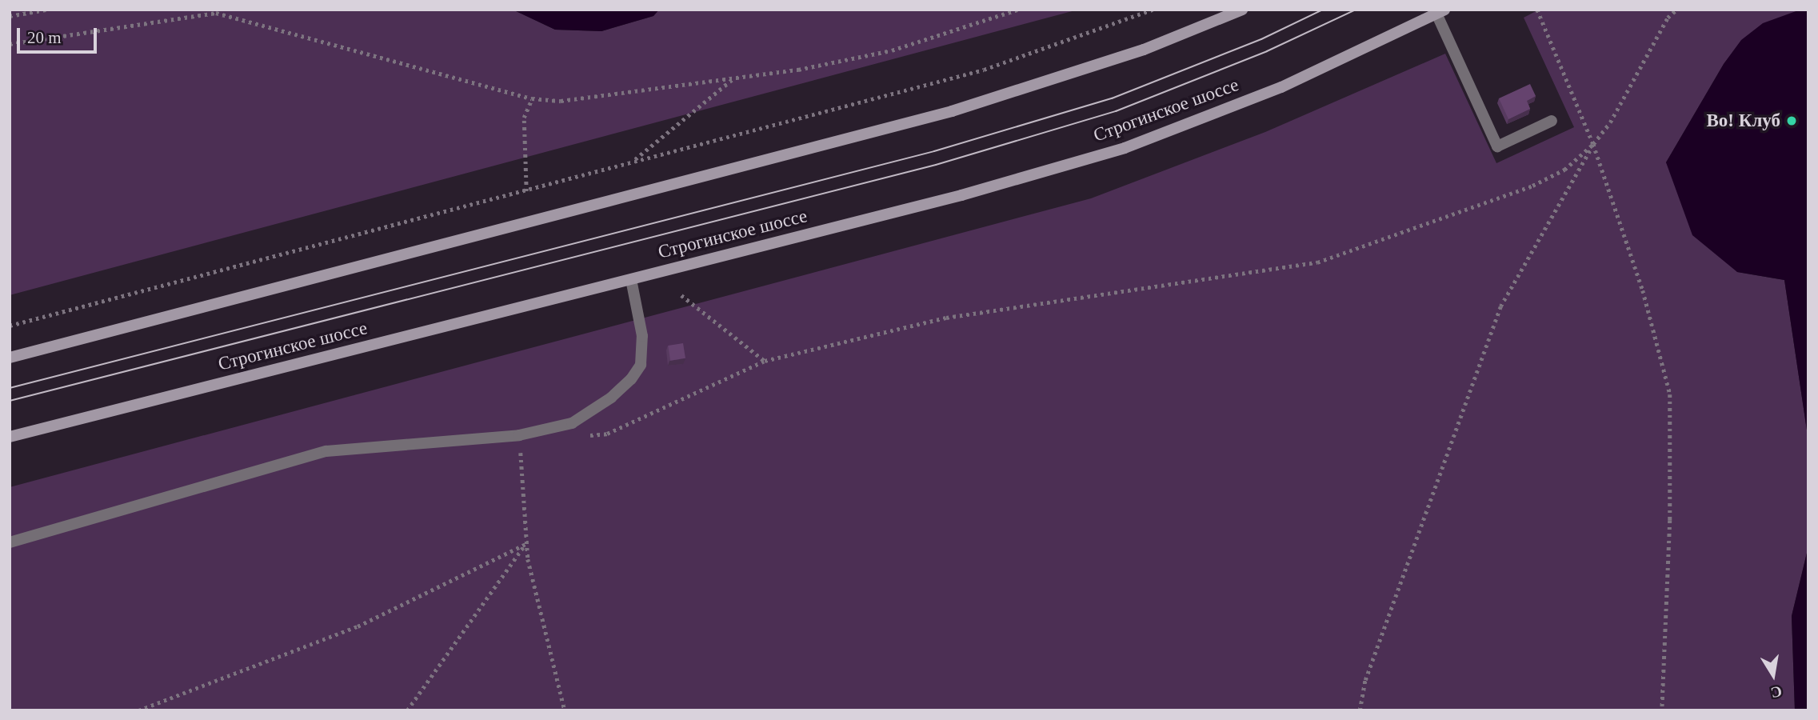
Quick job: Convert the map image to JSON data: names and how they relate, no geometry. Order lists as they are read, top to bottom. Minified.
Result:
{"streets":{"main road":["Строгинское шоссе"]},"places":["Во! Клуб"],"scale_bar":"20 m","north":"bottom"}
